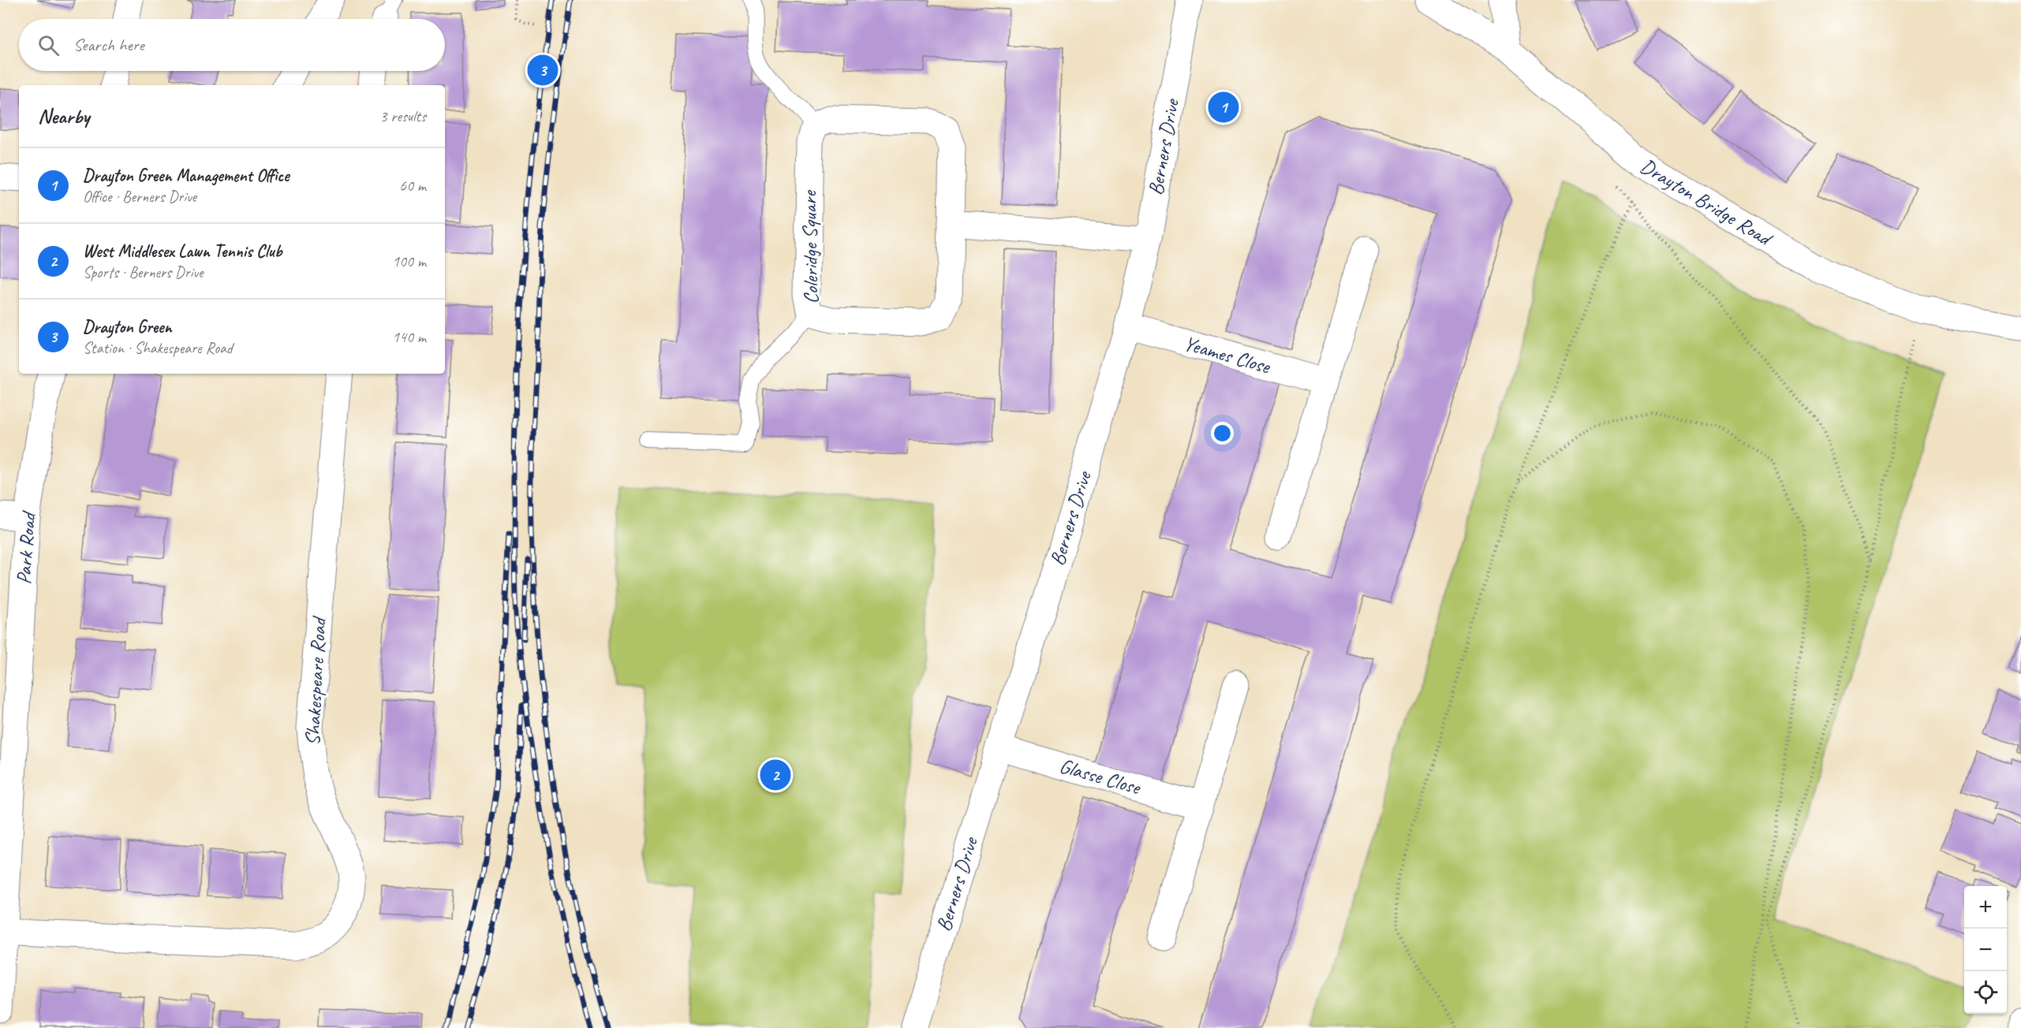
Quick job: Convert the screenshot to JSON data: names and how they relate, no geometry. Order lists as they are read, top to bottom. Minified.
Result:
{"streets":{"street":["Berners Drive","Drayton Bridge Road","Coleridge Square","Yeames Close","Park Road","Shakespeare Road","Glasse Close"]},"crossings":[["Berners Drive","Yeames Close"],["Berners Drive","Glasse Close"],["Park Road","Shakespeare Road"]],"page":{"search":"Search here","pins":["3","1","2"],"heading":["Nearby","3 results"],"list":[{"mark":"1","name":"Drayton Green Management Office","note":"Office · Berners Drive","value":"60 m"},{"mark":"2","name":"West Middlesex Lawn Tennis Club","note":"Sports · Berners Drive","value":"100 m"},{"mark":"3","name":"Drayton Green","note":"Station · Shakespeare Road","value":"140 m"}],"map_buttons":["+","−"]}}
